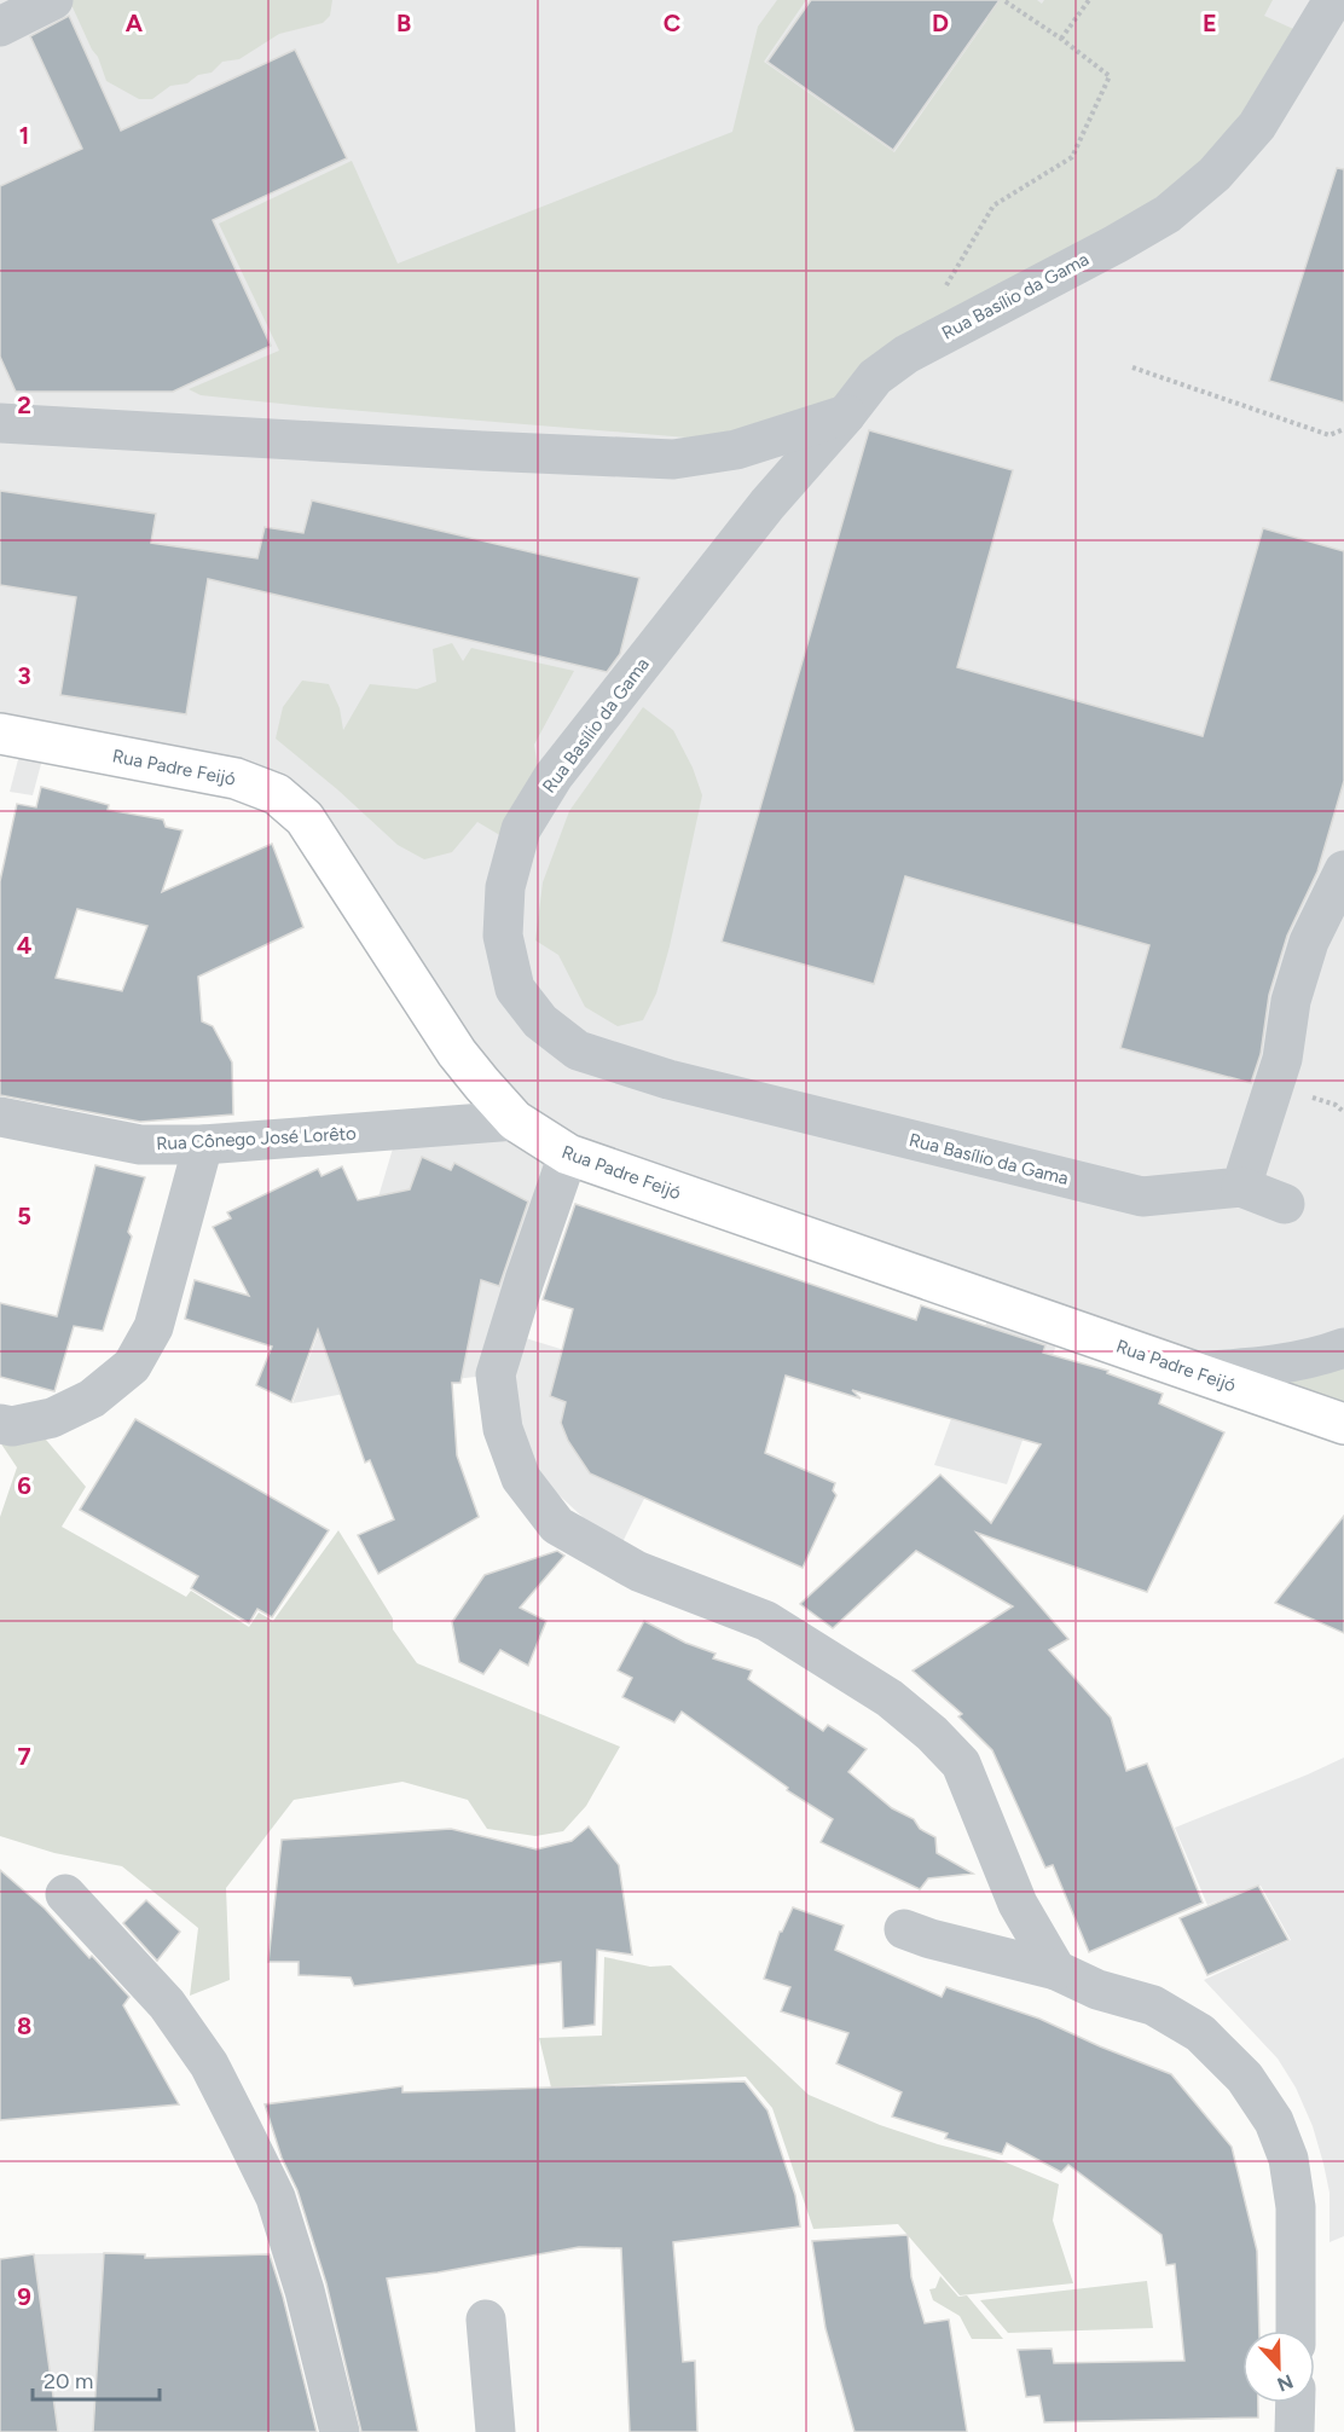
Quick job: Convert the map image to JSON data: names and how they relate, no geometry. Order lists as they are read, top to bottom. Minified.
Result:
{"streets":{"main road":["Rua Padre Feijó"],"street":["Rua Basílio da Gama","Rua Cônego José Lorêto"]},"crossings":[["Rua Padre Feijó","Rua Cônego José Lorêto"]],"scale_bar":"20 m","north":"bottom","grid":{"columns":["A","B","C","D","E"],"rows":["1","2","3","4","5","6","7","8","9"]}}
